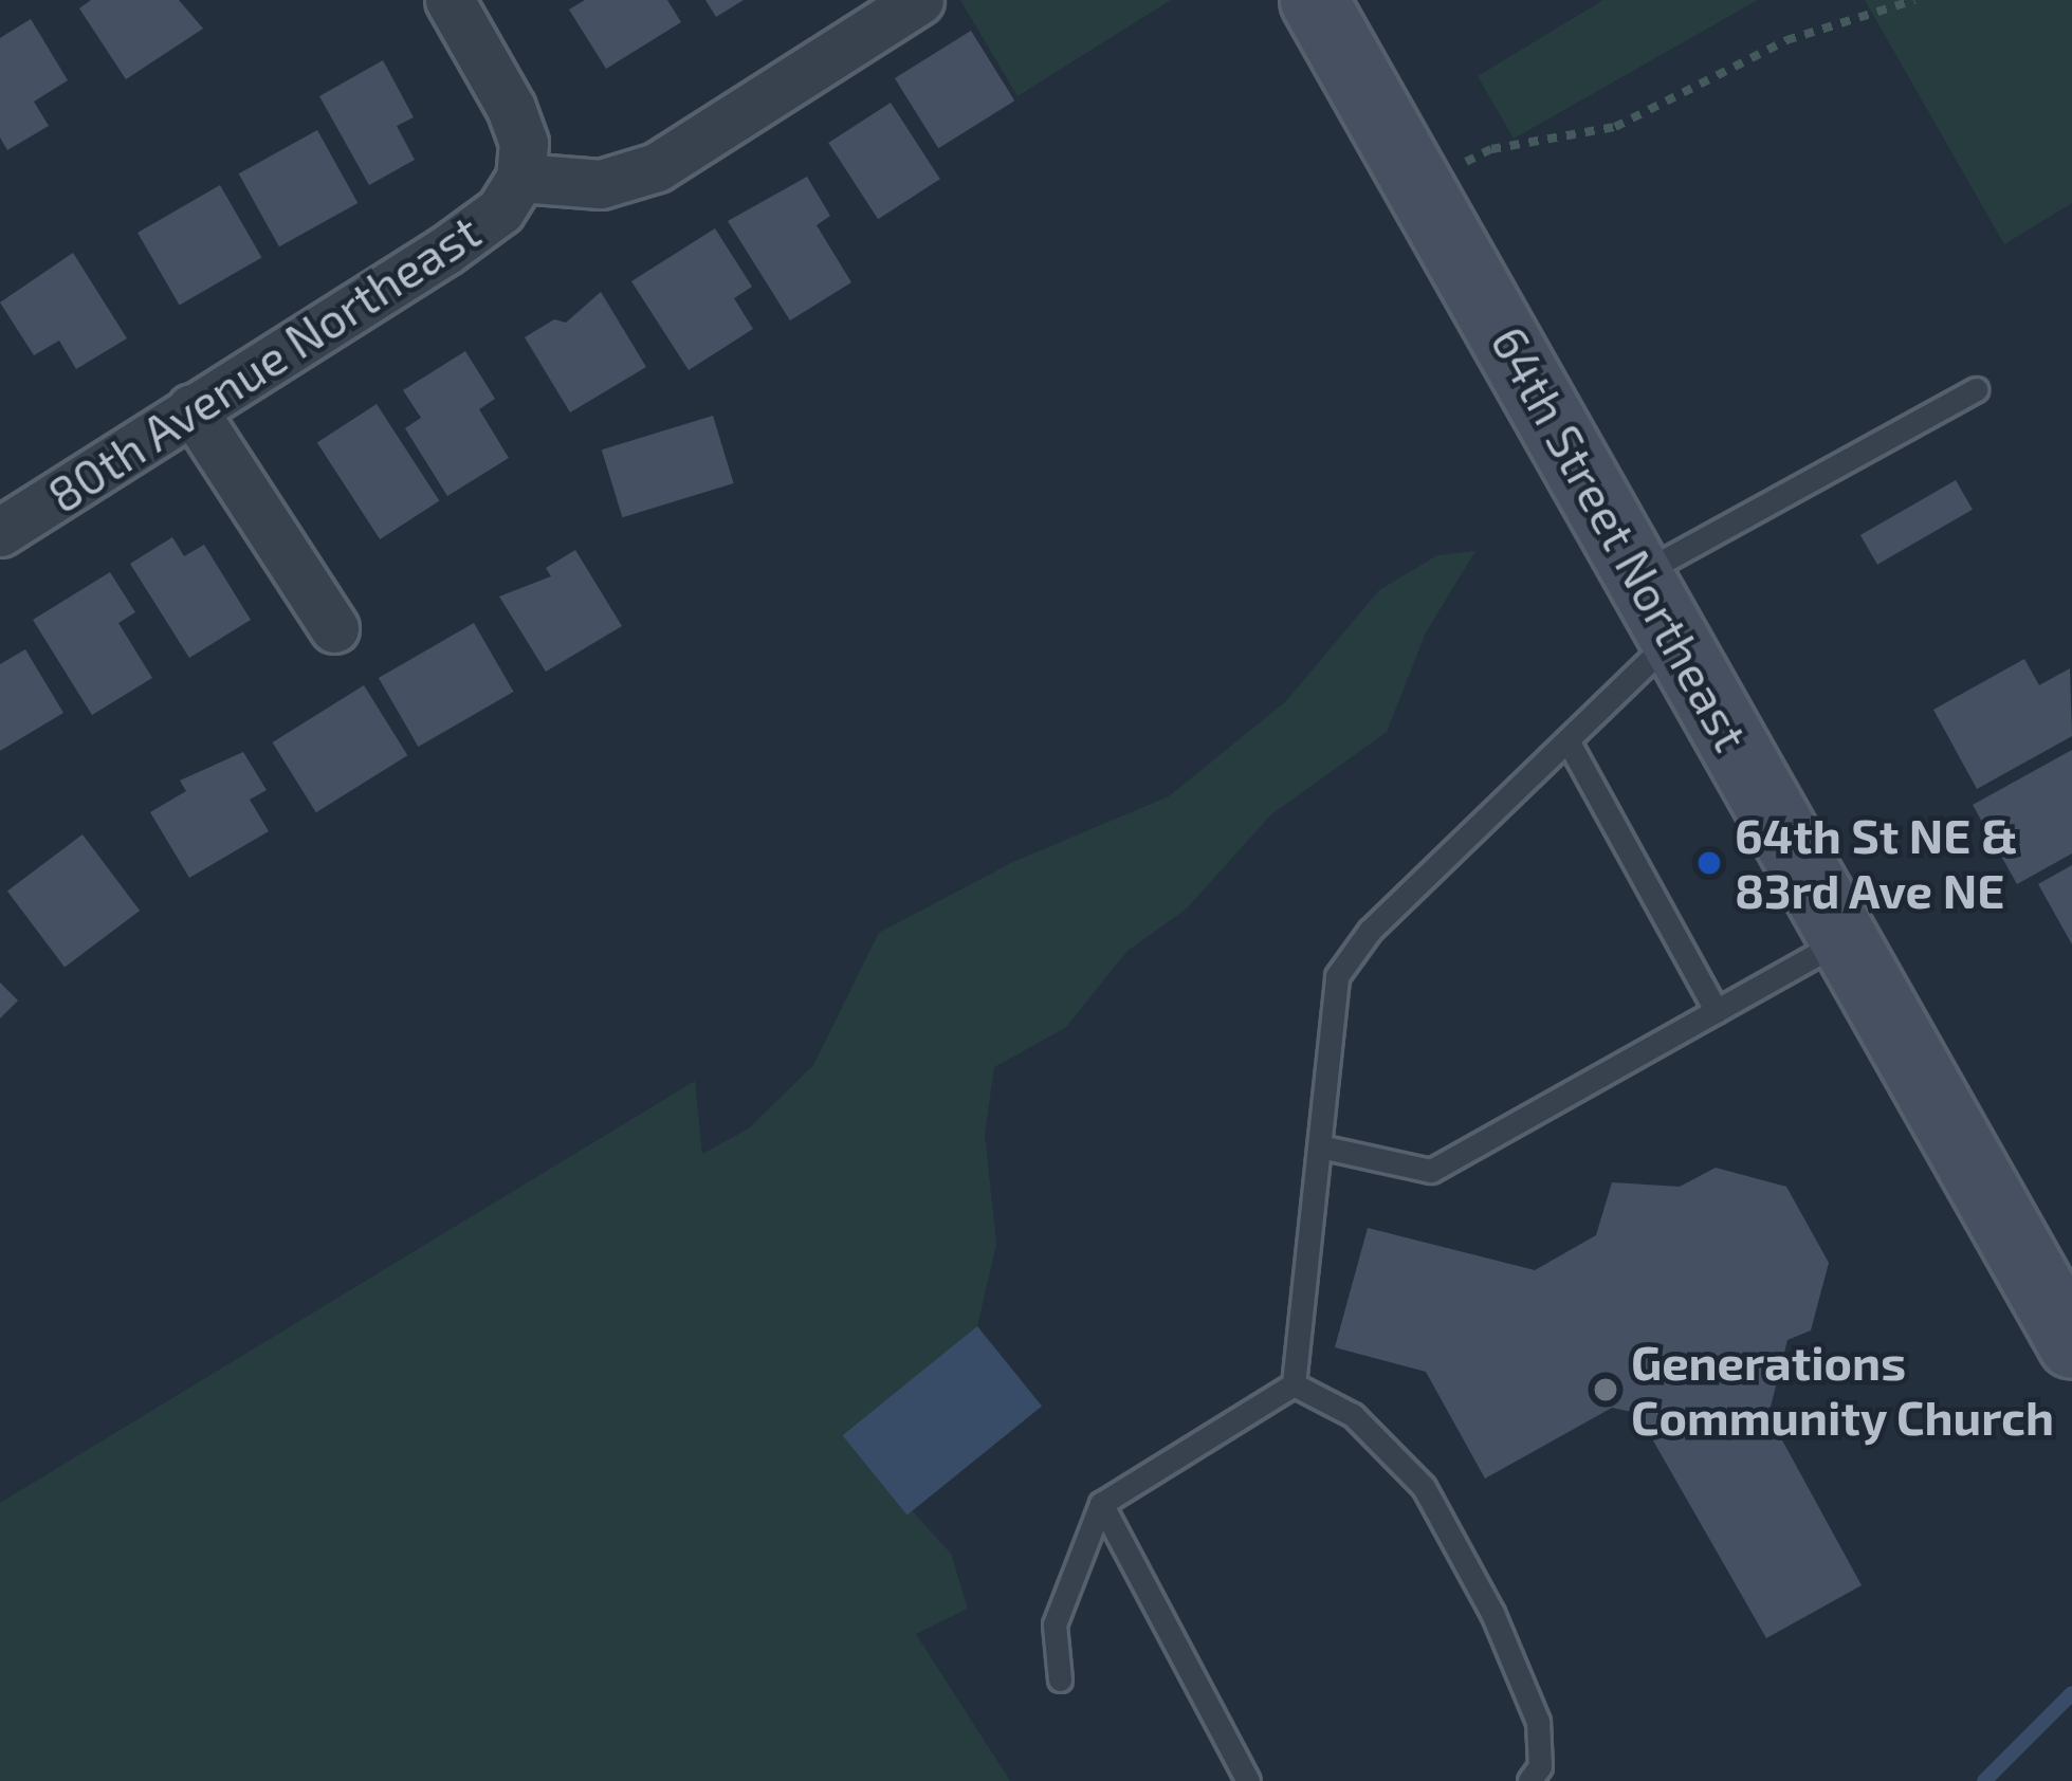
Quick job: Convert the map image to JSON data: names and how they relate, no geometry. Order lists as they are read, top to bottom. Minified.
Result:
{"streets":{"main road":["64th Street Northeast"],"street":["80th Avenue Northeast"]},"places":["64th St NE & 83rd Ave NE","Generations Community Church"]}
